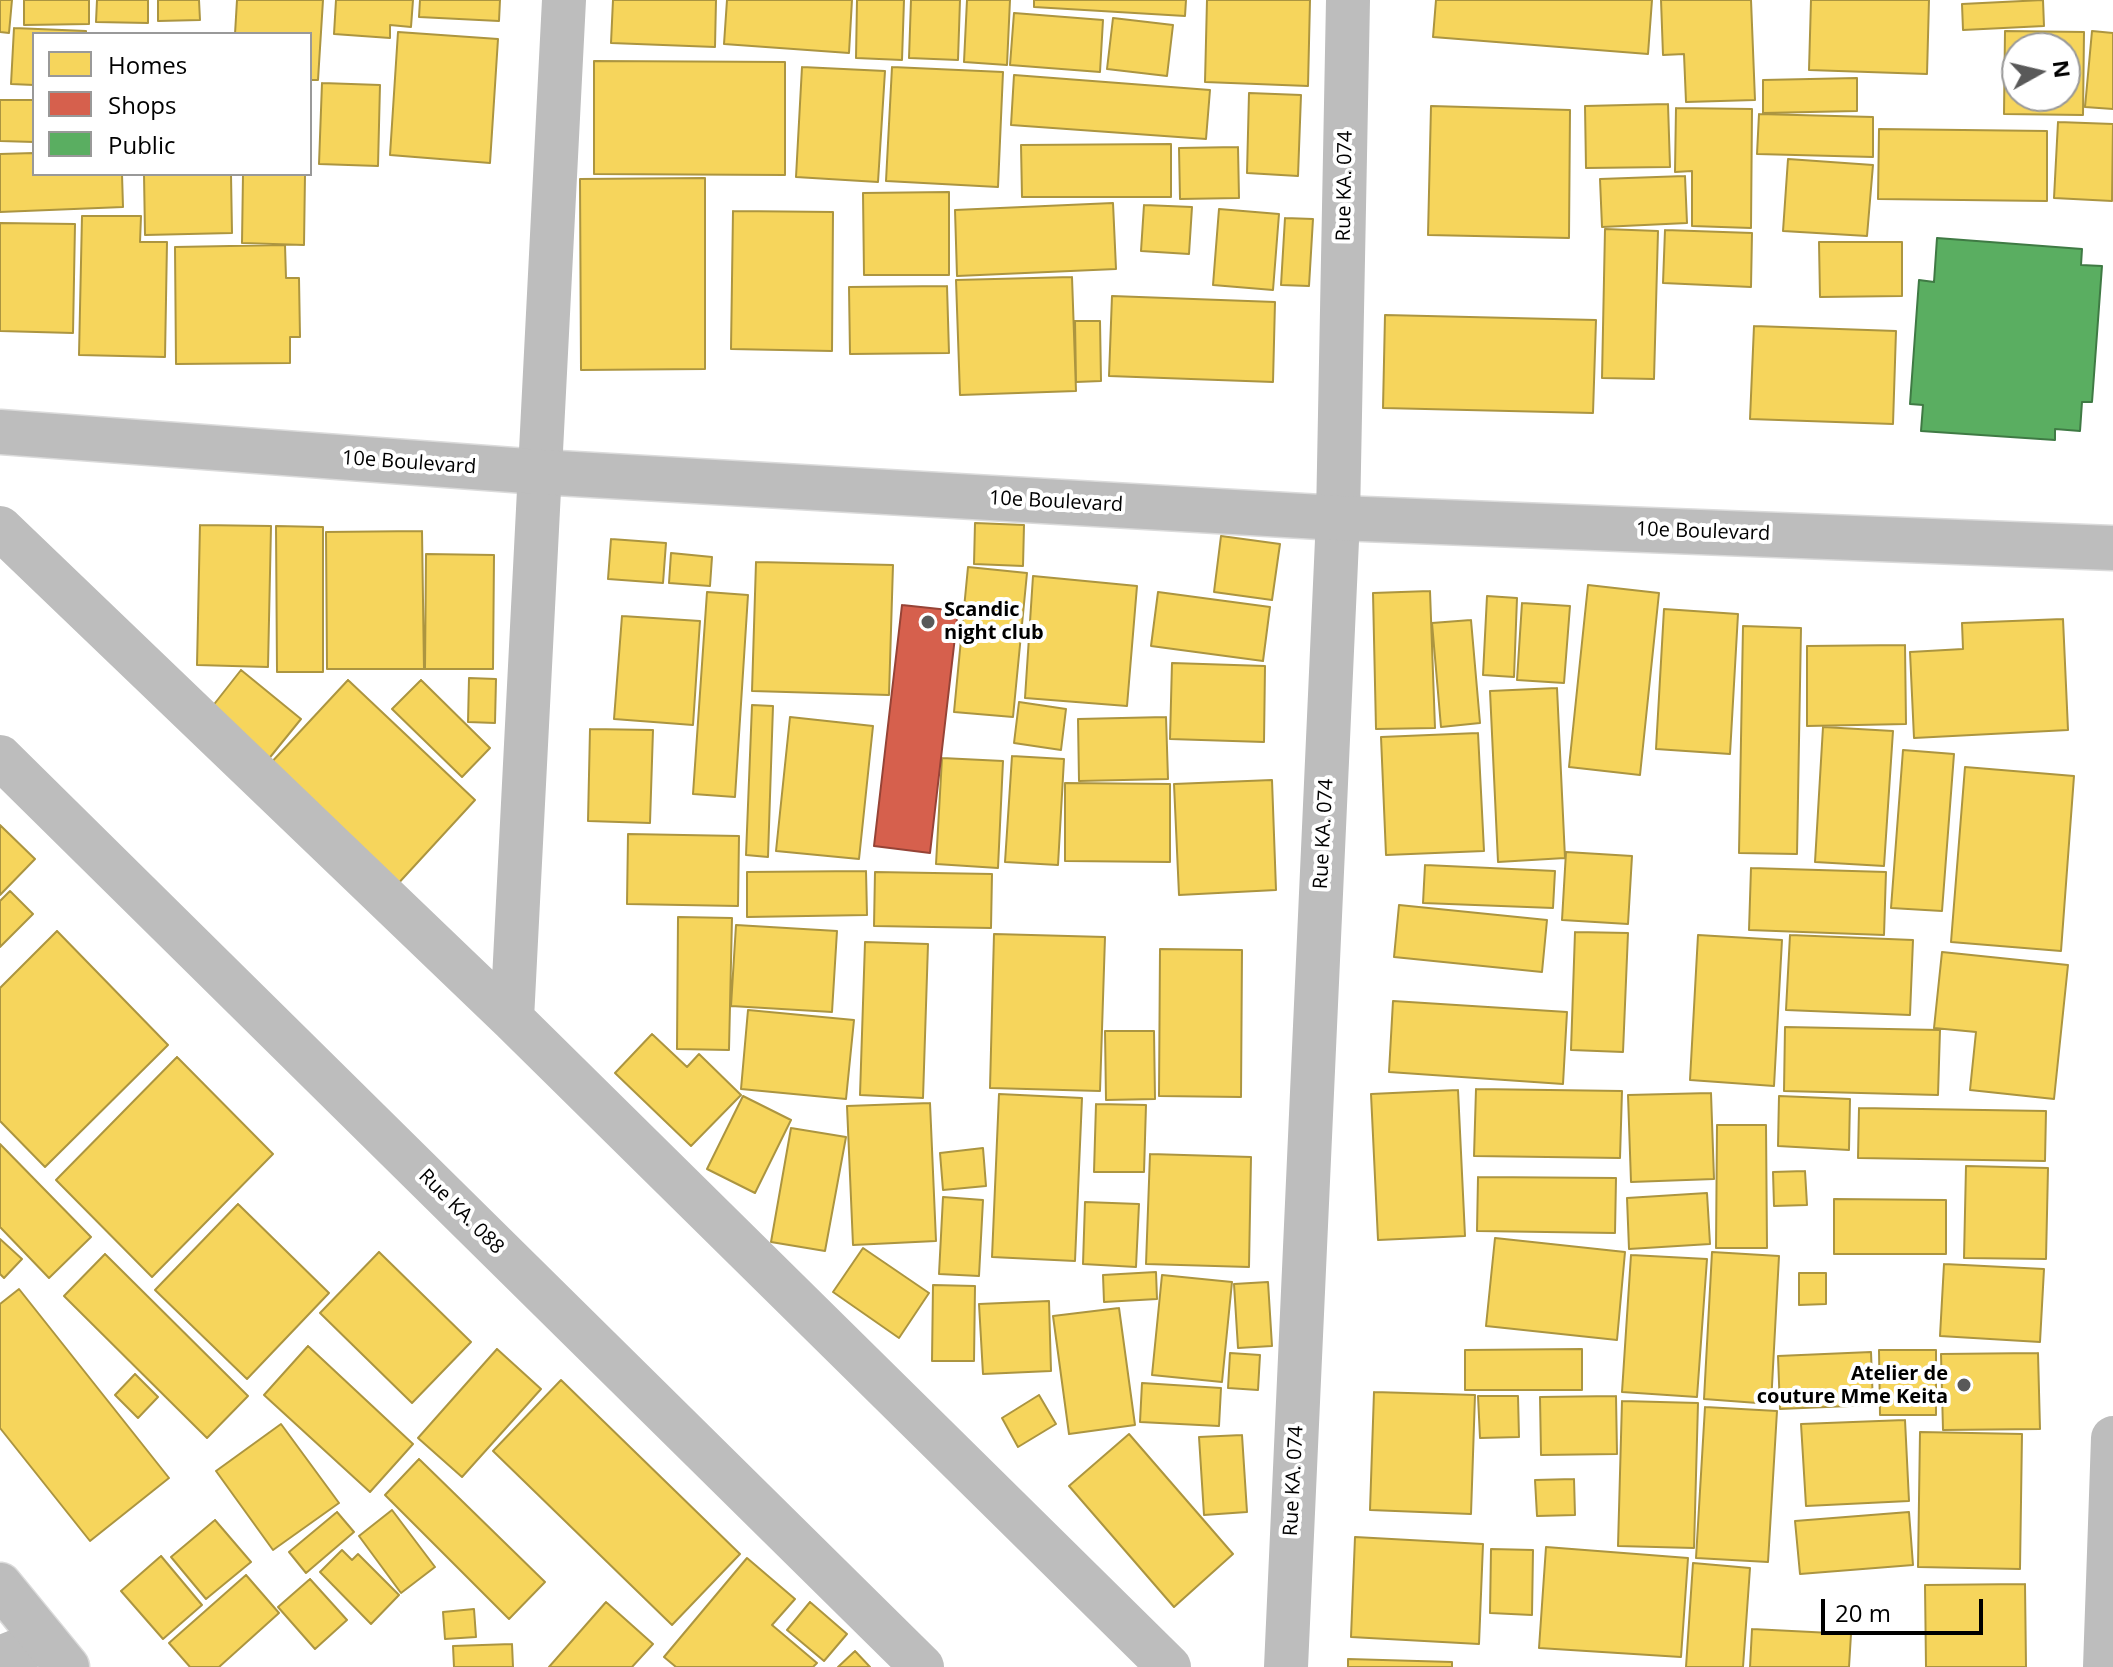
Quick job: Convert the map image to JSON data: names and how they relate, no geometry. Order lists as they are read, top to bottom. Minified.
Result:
{"streets":{"street":["Rue KA. 074","10e Boulevard","Rue KA. 088"]},"crossings":[["Rue KA. 074","10e Boulevard"]],"places":["Scandic night club","Atelier de couture Mme Keita"],"legend":["Homes","Shops","Public"],"scale_bar":"20 m","north":"right"}
